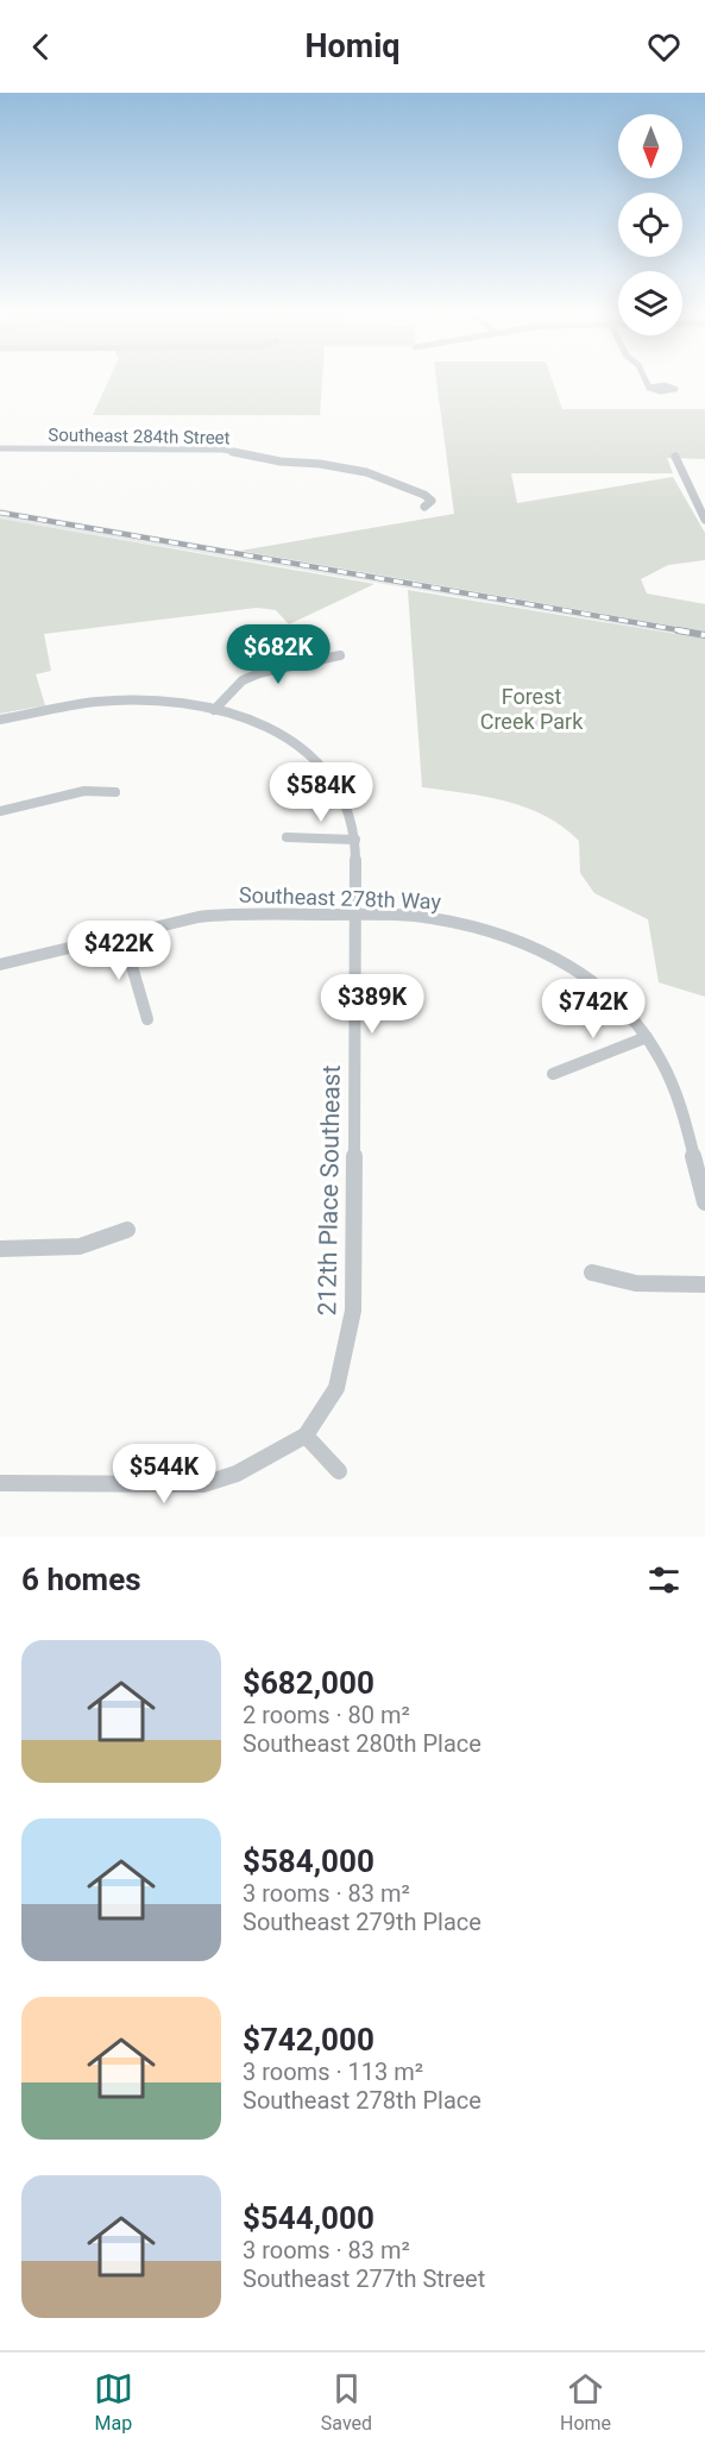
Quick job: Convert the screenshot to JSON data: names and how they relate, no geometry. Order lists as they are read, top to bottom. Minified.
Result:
{"streets":{"street":["Southeast 284th Street","Southeast 278th Way","212th Place Southeast"]},"crossings":[["Southeast 278th Way","212th Place Southeast"]],"parks":["Forest Creek Park"],"north":"bottom","page":{"header":"Homiq","price":["$682K","$584K","$422K","$389K","$742K","$544K"],"heading":"6 homes","list":[{"name":"$682,000","note":"2 rooms · 80 m² · Southeast 280th Place"},{"name":"$584,000","note":"3 rooms · 83 m² · Southeast 279th Place"},{"name":"$742,000","note":"3 rooms · 113 m² · Southeast 278th Place"},{"name":"$544,000","note":"3 rooms · 83 m² · Southeast 277th Street"}],"tabs":["Map","Saved","Home"]}}
